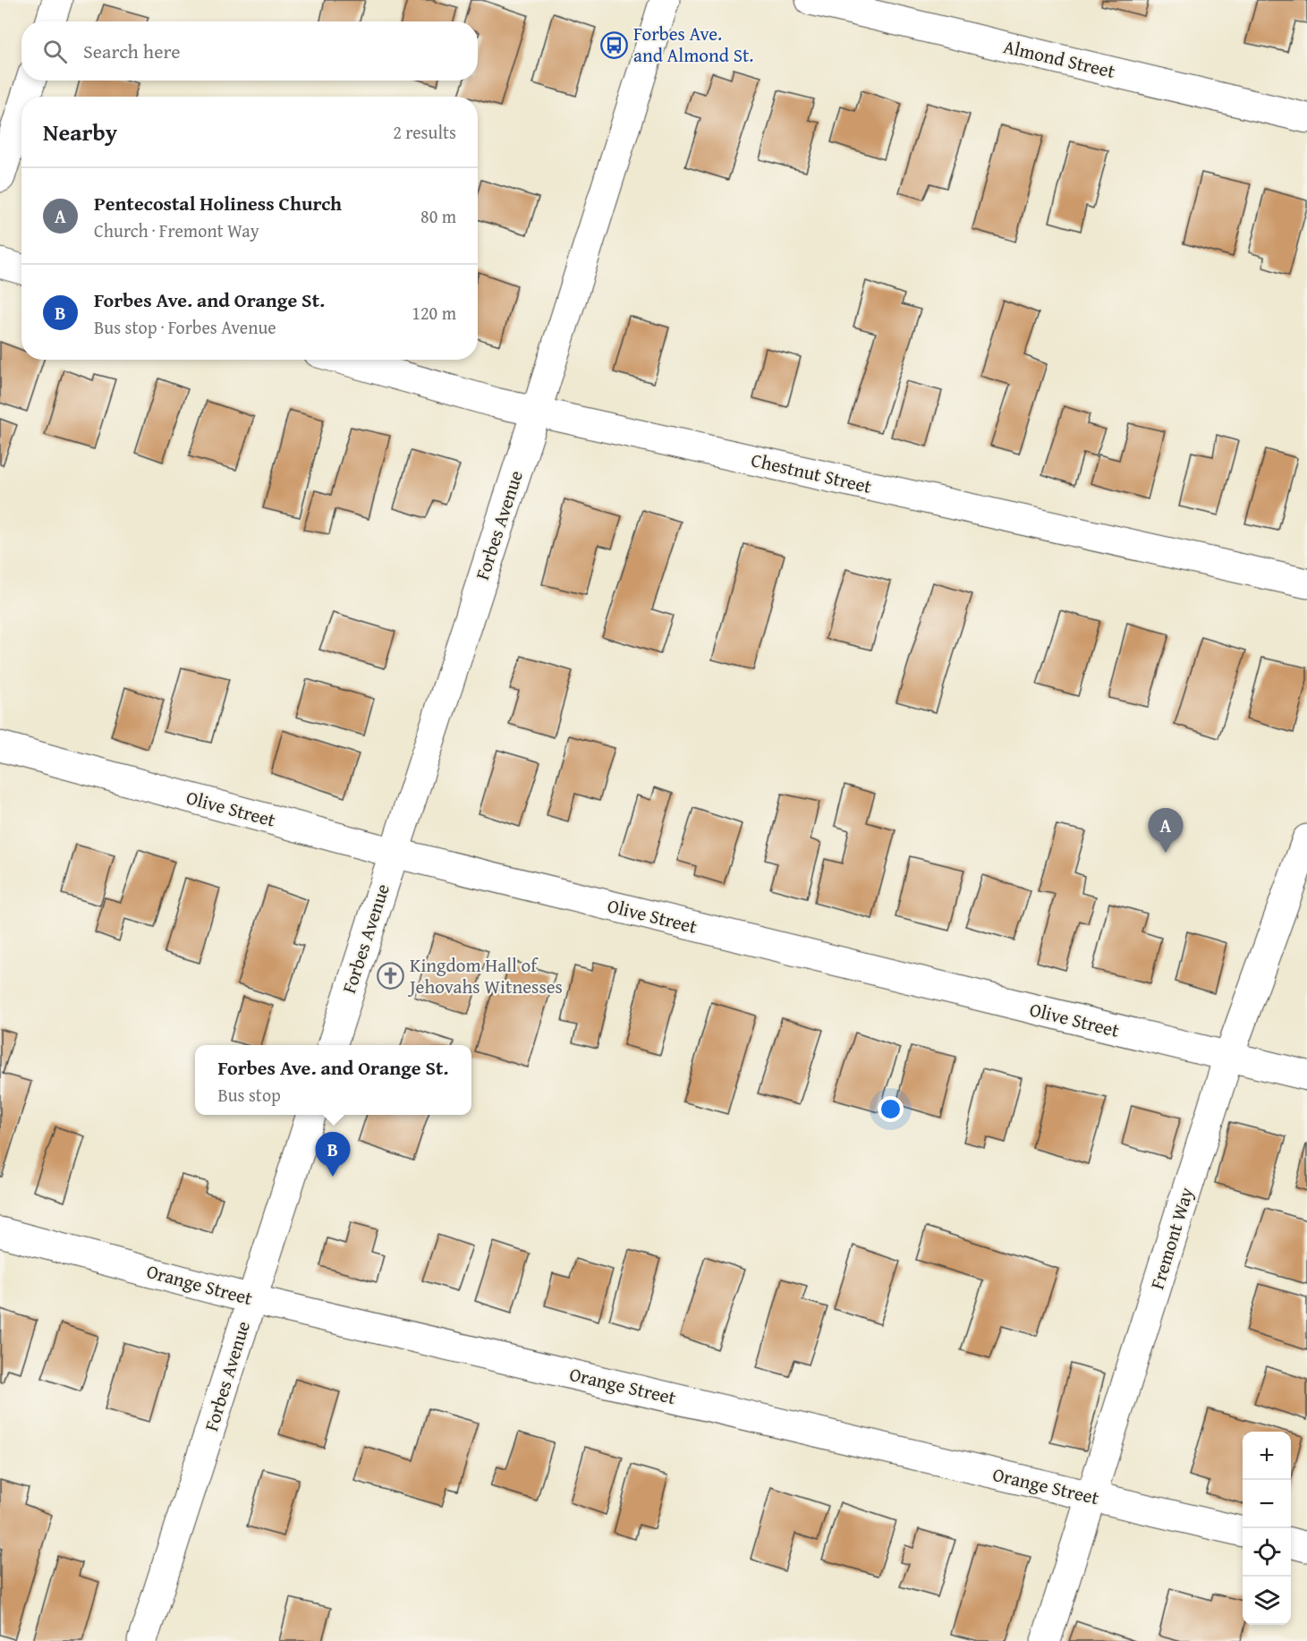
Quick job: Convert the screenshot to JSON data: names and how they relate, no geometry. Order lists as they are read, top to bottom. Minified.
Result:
{"streets":{"street":["Almond Street","Chestnut Street","Forbes Avenue","Olive Street","Fremont Way","Orange Street"]},"crossings":[["Chestnut Street","Forbes Avenue"],["Forbes Avenue","Olive Street"],["Forbes Avenue","Orange Street"],["Olive Street","Fremont Way"],["Fremont Way","Orange Street"]],"places":{"bus stop":["Forbes Ave. and Almond St."],"church":["Kingdom Hall of Jehovahs Witnesses"]},"page":{"search":"Search here","heading":["Nearby","2 results"],"list":[{"mark":"A","name":"Pentecostal Holiness Church","note":"Church · Fremont Way","value":"80 m"},{"mark":"B","name":"Forbes Ave. and Orange St.","note":"Bus stop · Forbes Avenue","value":"120 m"}],"pins":["A","B"],"popup":["Forbes Ave. and Orange St.","Bus stop"],"map_buttons":["+","−"]}}
